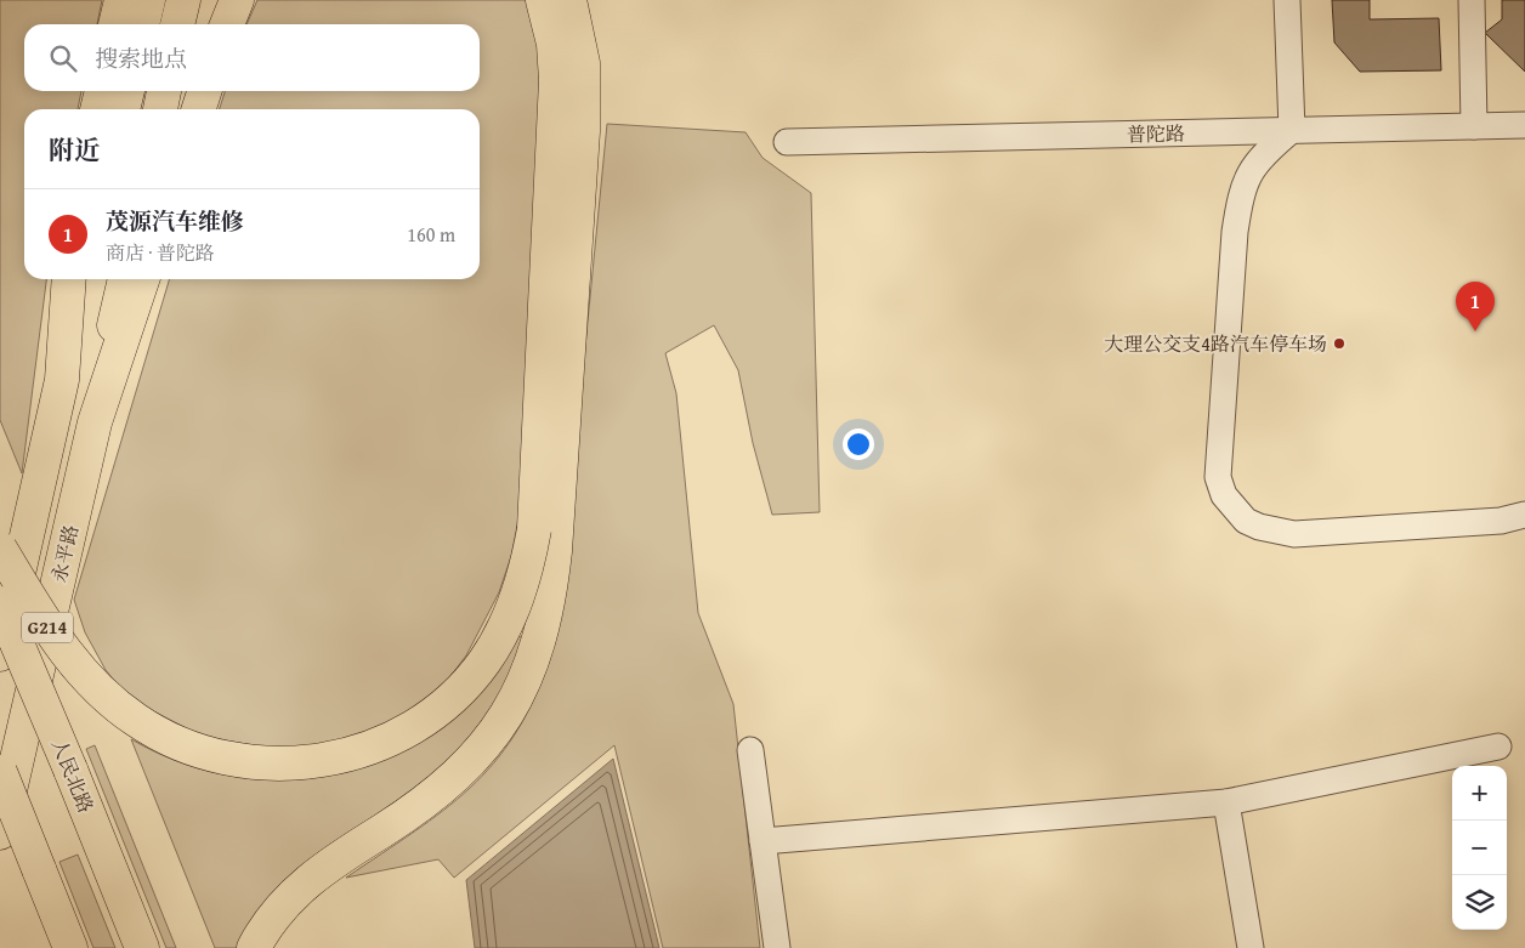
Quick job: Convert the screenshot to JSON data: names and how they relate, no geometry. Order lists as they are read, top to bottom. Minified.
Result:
{"streets":{"main road":["永平路","G214","人民北路"],"street":["普陀路"]},"places":["大理公交支4路汽车停车场"],"page":{"search":"搜索地点","heading":"附近","list":[{"mark":"1","name":"茂源汽车维修","note":"商店 · 普陀路","value":"160 m"}],"pins":"1","map_buttons":["+","−"]}}
